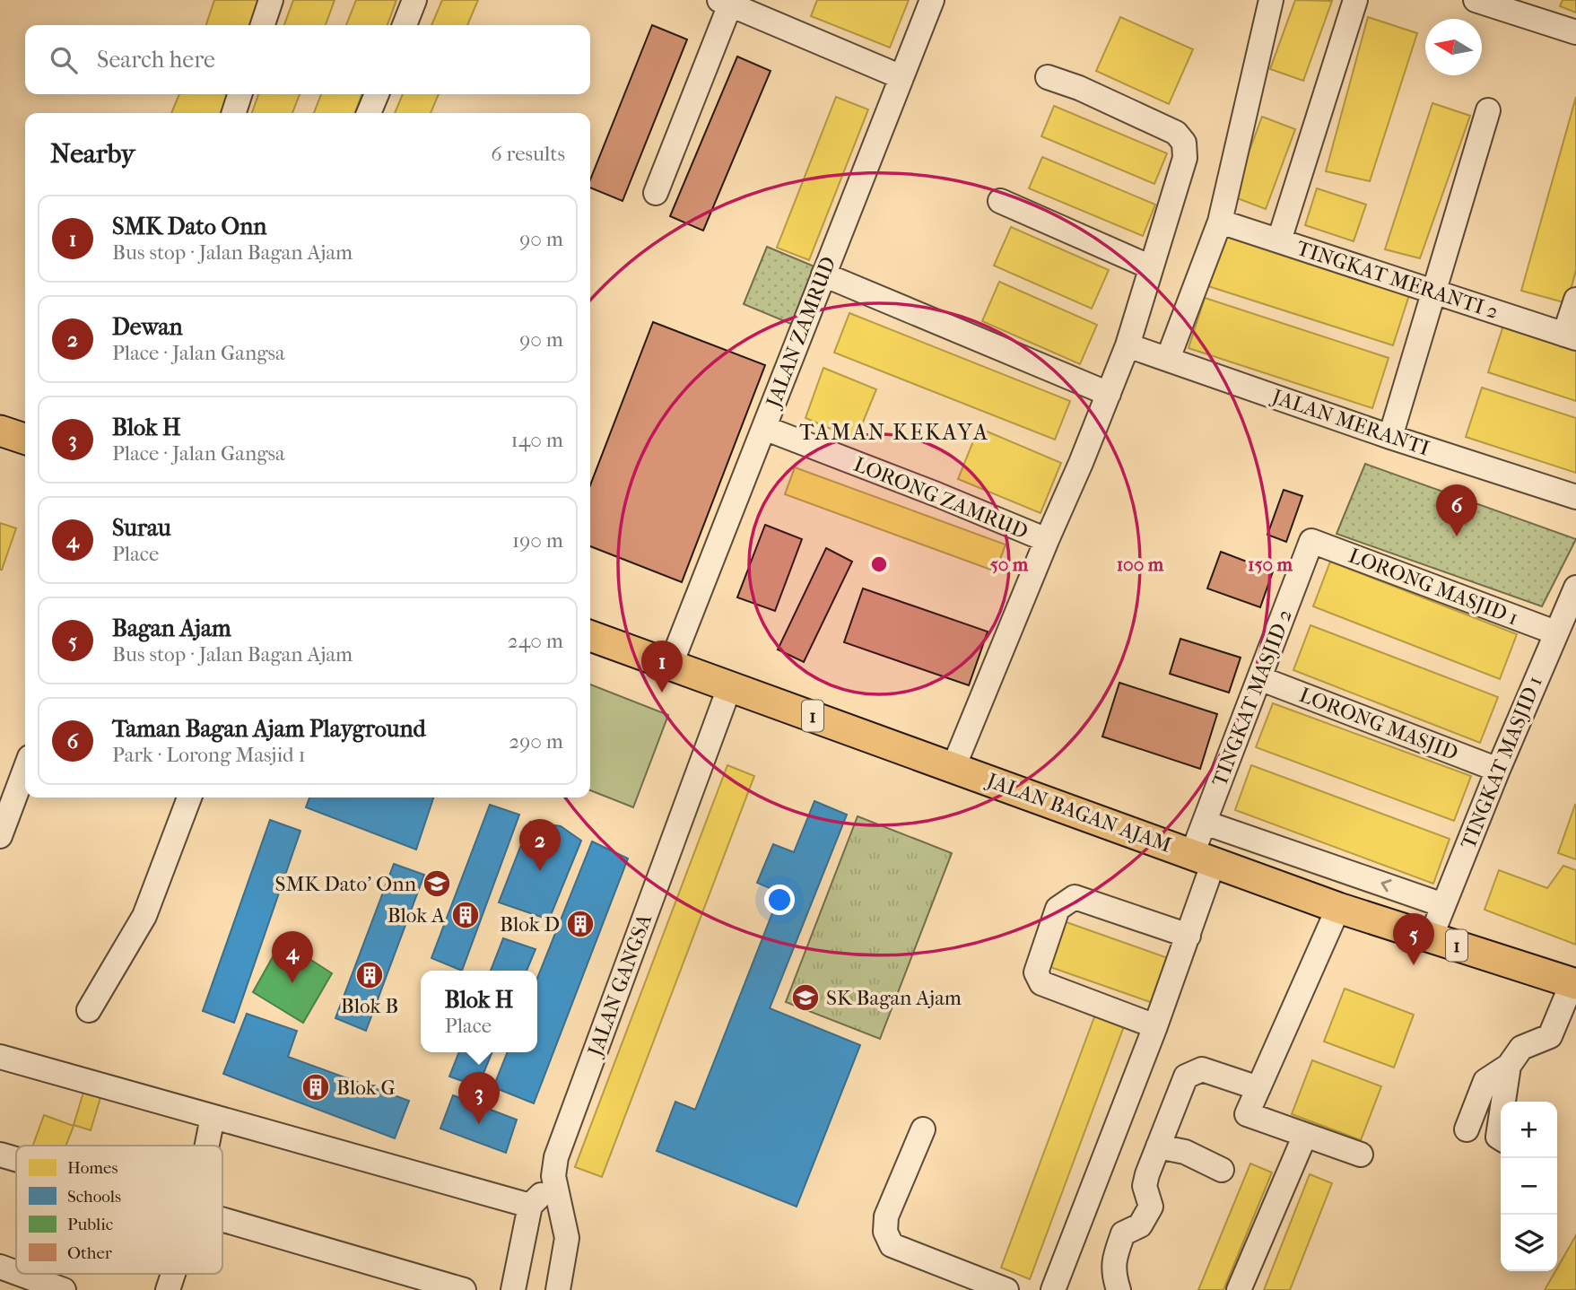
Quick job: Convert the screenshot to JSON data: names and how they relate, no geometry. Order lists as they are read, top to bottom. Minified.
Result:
{"streets":{"main road":["1","JALAN BAGAN AJAM"],"street":["TINGKAT MERANTI 2","JALAN ZAMRUD","JALAN MERANTI","LORONG ZAMRUD","LORONG MASJID 1","TINGKAT MASJID 2","LORONG MASJID","TINGKAT MASJID 1","JALAN GANGSA"]},"crossings":[["JALAN ZAMRUD","LORONG ZAMRUD"],["JALAN ZAMRUD","JALAN BAGAN AJAM"],["LORONG MASJID 1","TINGKAT MASJID 2"],["LORONG MASJID 1","TINGKAT MASJID 1"],["TINGKAT MASJID 2","LORONG MASJID"],["TINGKAT MASJID 2","JALAN BAGAN AJAM"],["LORONG MASJID","TINGKAT MASJID 1"],["TINGKAT MASJID 1","JALAN BAGAN AJAM"],["JALAN BAGAN AJAM","JALAN GANGSA"]],"districts":["TAMAN KEKAYA"],"places":{"school or university":["SMK Dato' Onn","SK Bagan Ajam"],"building":["Blok A","Blok D","Blok B","Blok G"]},"legend":["Homes","Schools","Public","Other"],"north":"left","page":{"search":"Search here","heading":["Nearby","6 results"],"list":[{"mark":"1","name":"SMK Dato Onn","note":"Bus stop · Jalan Bagan Ajam","value":"90 m"},{"mark":"2","name":"Dewan","note":"Place · Jalan Gangsa","value":"90 m"},{"mark":"3","name":"Blok H","note":"Place · Jalan Gangsa","value":"140 m"},{"mark":"4","name":"Surau","note":"Place","value":"190 m"},{"mark":"5","name":"Bagan Ajam","note":"Bus stop · Jalan Bagan Ajam","value":"240 m"},{"mark":"6","name":"Taman Bagan Ajam Playground","note":"Park · Lorong Masjid 1","value":"290 m"}],"pins":["6","1","2","5","4","3"],"popup":["Blok H","Place"],"map_buttons":["+","−"]},"rings":["50 m","100 m","150 m"]}
